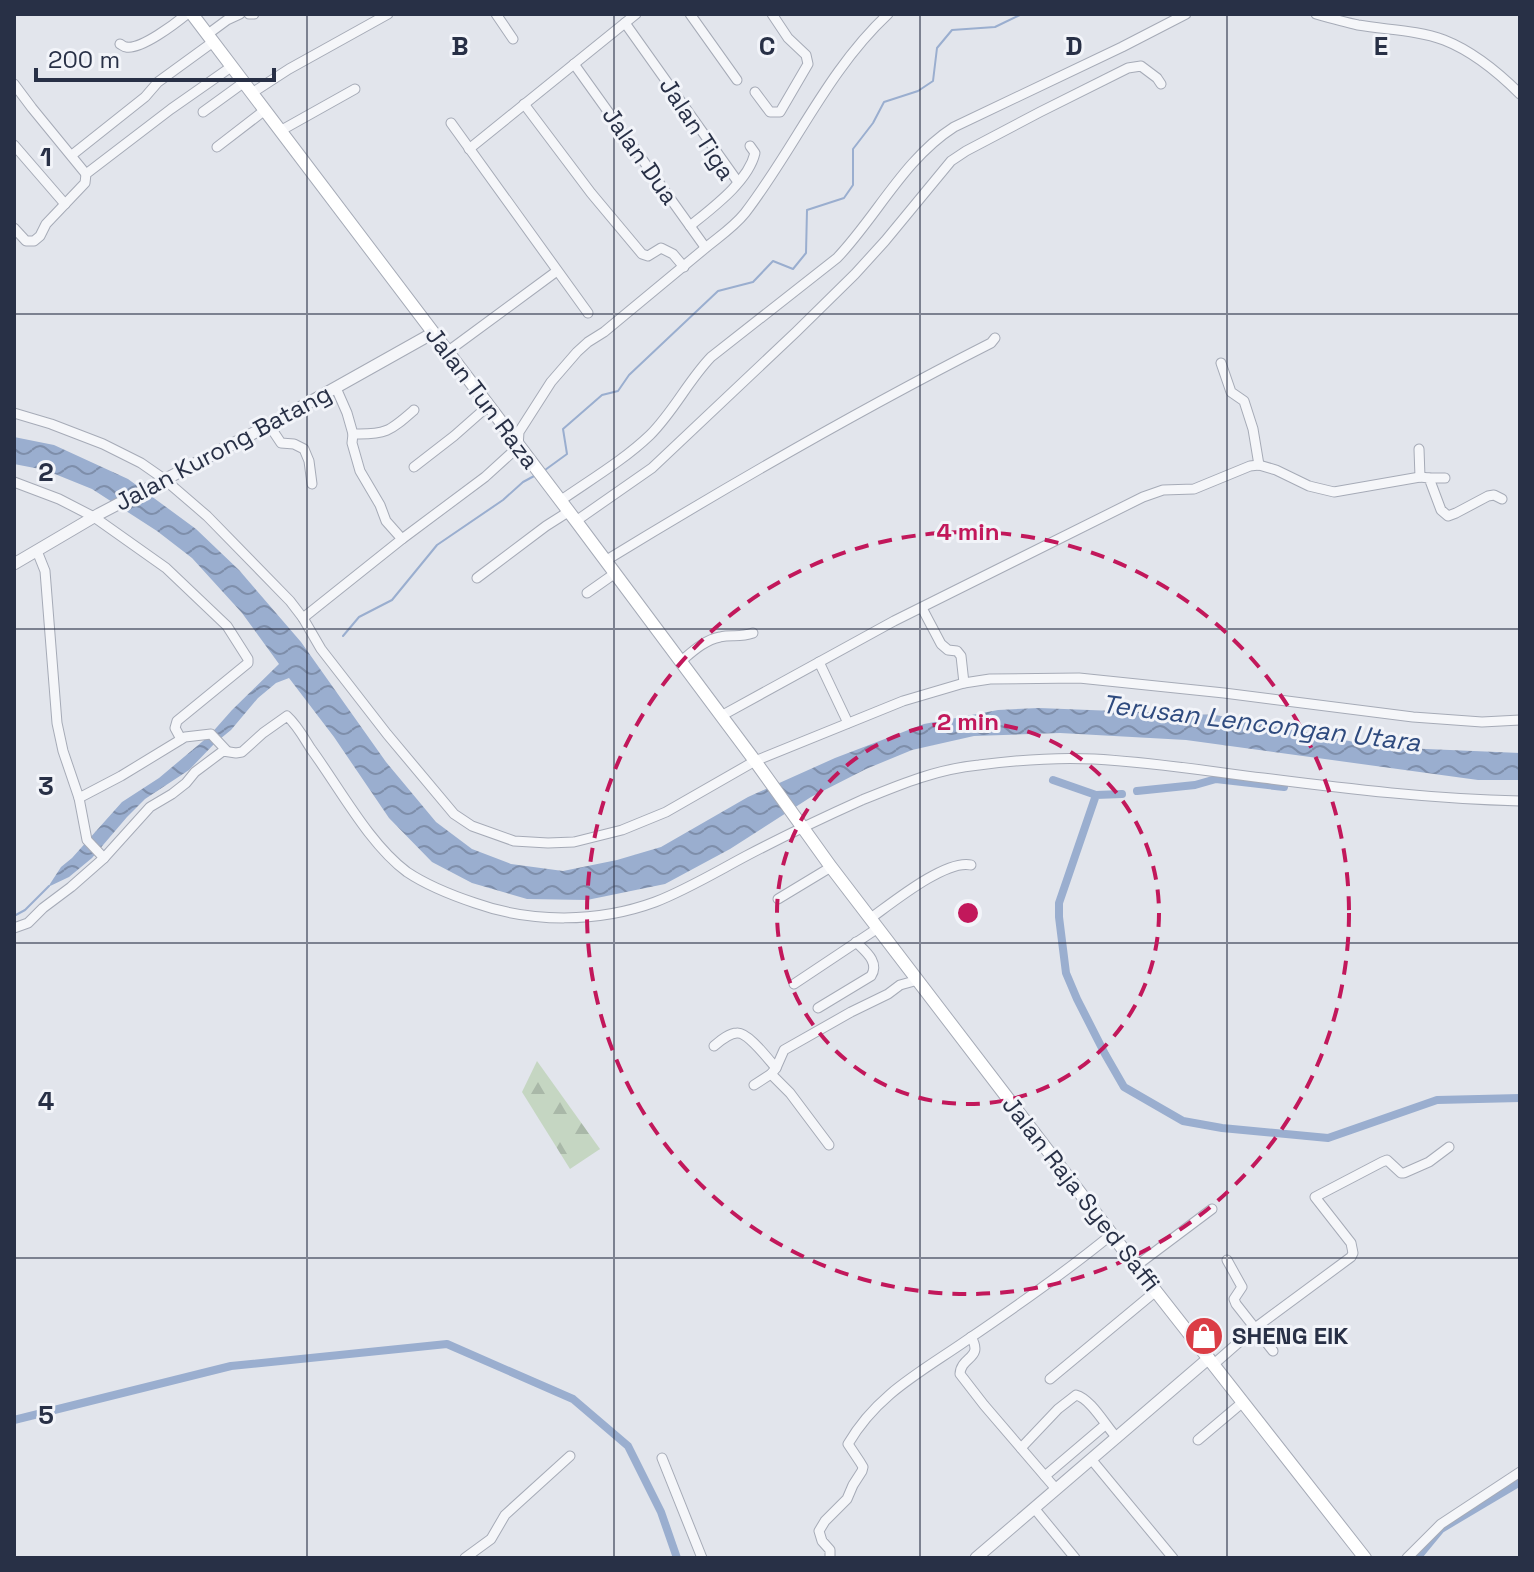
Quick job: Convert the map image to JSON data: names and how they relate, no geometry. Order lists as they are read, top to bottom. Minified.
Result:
{"streets":{"main road":["Jalan Tun Raza","Jalan Raja Syed Saffi"],"street":["Jalan Tiga","Jalan Dua","Jalan Kurong Batang"]},"crossings":[["Jalan Tiga","Jalan Dua"],["Jalan Tun Raza","Jalan Kurong Batang"],["Jalan Tun Raza","Jalan Raja Syed Saffi"]],"water":["Terusan Lencongan Utara"],"places":{"shop":["SHENG EIK"]},"scale_bar":"200 m","grid":{"columns":["B","C","D","E"],"rows":["1","2","3","4","5"]},"rings":["4 min","2 min"]}
